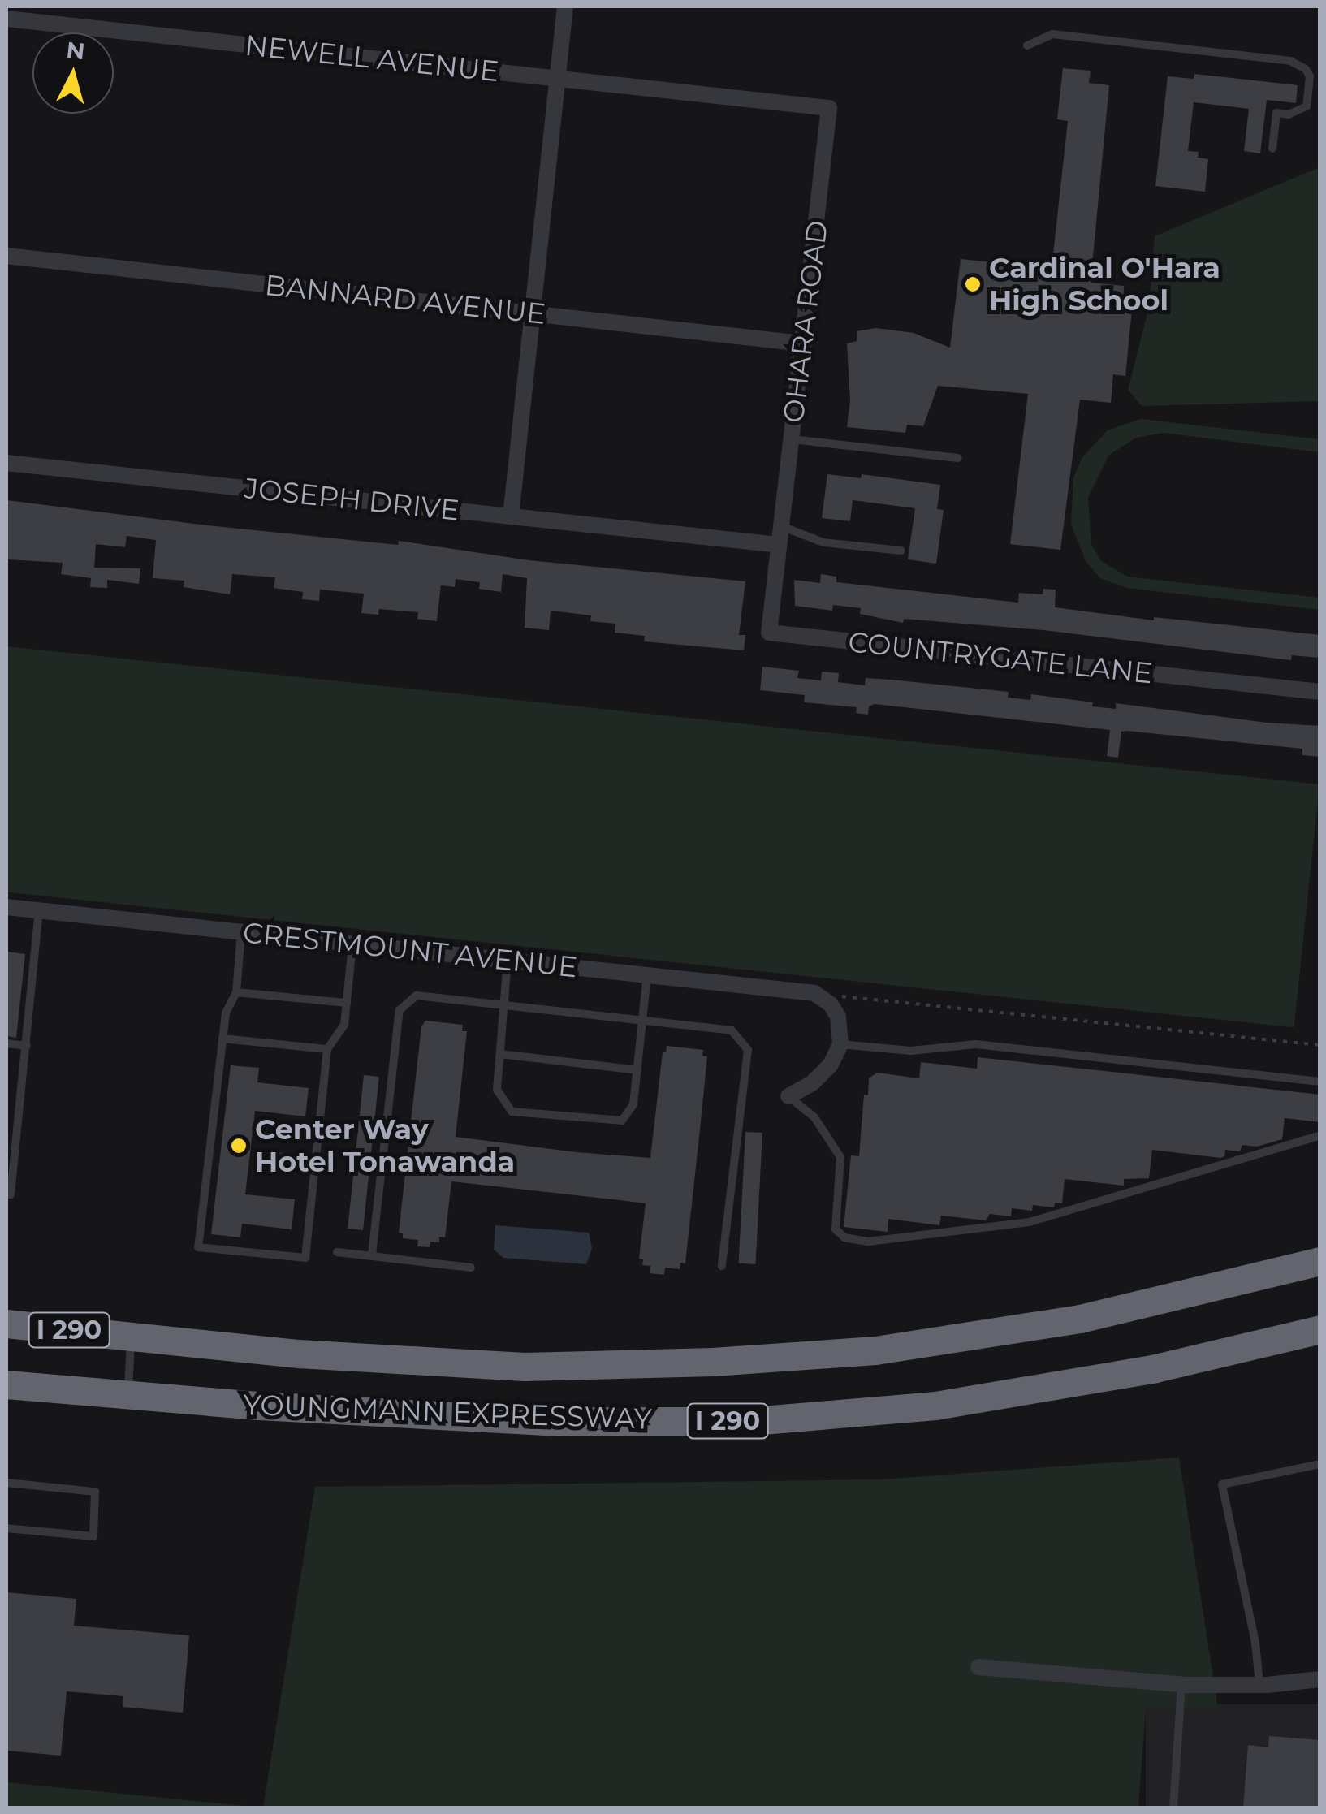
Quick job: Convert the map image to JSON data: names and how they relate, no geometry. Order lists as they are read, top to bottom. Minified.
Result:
{"streets":{"highway":["I 290","YOUNGMANN EXPRESSWAY"],"street":["NEWELL AVENUE","BANNARD AVENUE","OHARA ROAD","JOSEPH DRIVE","COUNTRYGATE LANE","CRESTMOUNT AVENUE"]},"crossings":[["NEWELL AVENUE","OHARA ROAD"],["BANNARD AVENUE","OHARA ROAD"],["OHARA ROAD","JOSEPH DRIVE"],["OHARA ROAD","COUNTRYGATE LANE"],["JOSEPH DRIVE","COUNTRYGATE LANE"]],"places":["Cardinal O'Hara High School","Center Way Hotel Tonawanda"],"north":"top"}
